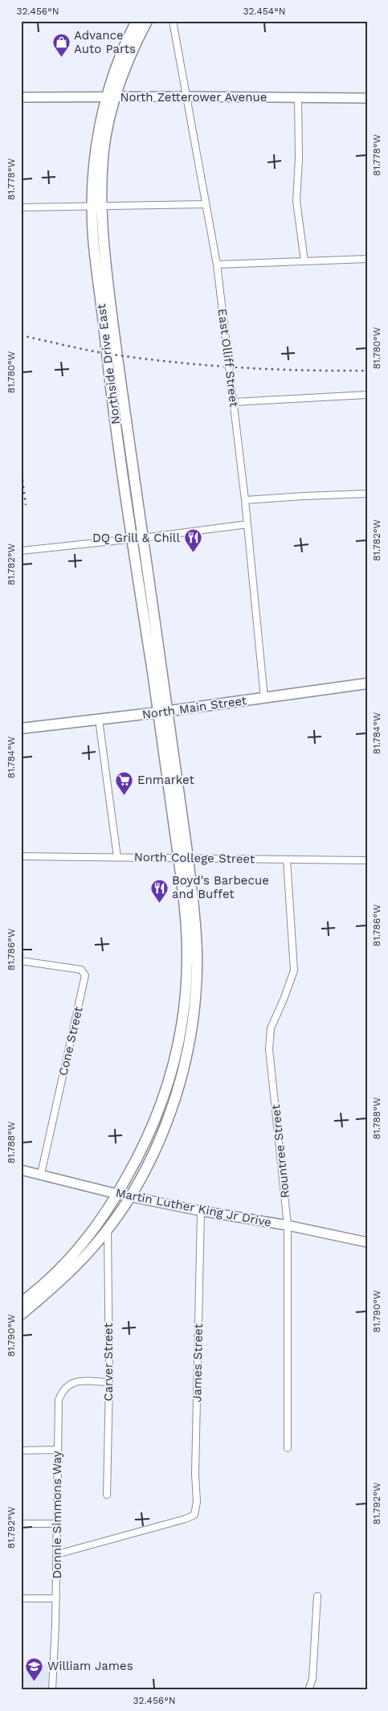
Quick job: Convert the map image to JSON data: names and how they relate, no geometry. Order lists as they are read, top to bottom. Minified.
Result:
{"streets":{"main road":["Northside Drive East","North Main Street"],"street":["North Zetterower Avenue","East Olliff Street","North College Street","Cone Street","Rountree Street","Martin Luther King Jr Drive","Carver Street","James Street","Donnie Simmons Way"]},"crossings":[["North Zetterower Avenue","East Olliff Street"],["North Zetterower Avenue","Northside Drive East"],["East Olliff Street","North Main Street"],["Northside Drive East","North Main Street"],["North College Street","Rountree Street"],["Cone Street","Martin Luther King Jr Drive"],["Rountree Street","Martin Luther King Jr Drive"],["Martin Luther King Jr Drive","James Street"],["Carver Street","Donnie Simmons Way"],["James Street","Donnie Simmons Way"]],"places":{"shop":["Advance Auto Parts"],"restaurant":["DQ Grill & Chill","Boyd's Barbecue and Buffet"],"supermarket":["Enmarket"],"school or university":["William James"]},"coordinates":["32.456°N","32.454°N","81.778°W","81.780°W","81.782°W","81.784°W","81.786°W","81.788°W","81.790°W","81.792°W"]}
